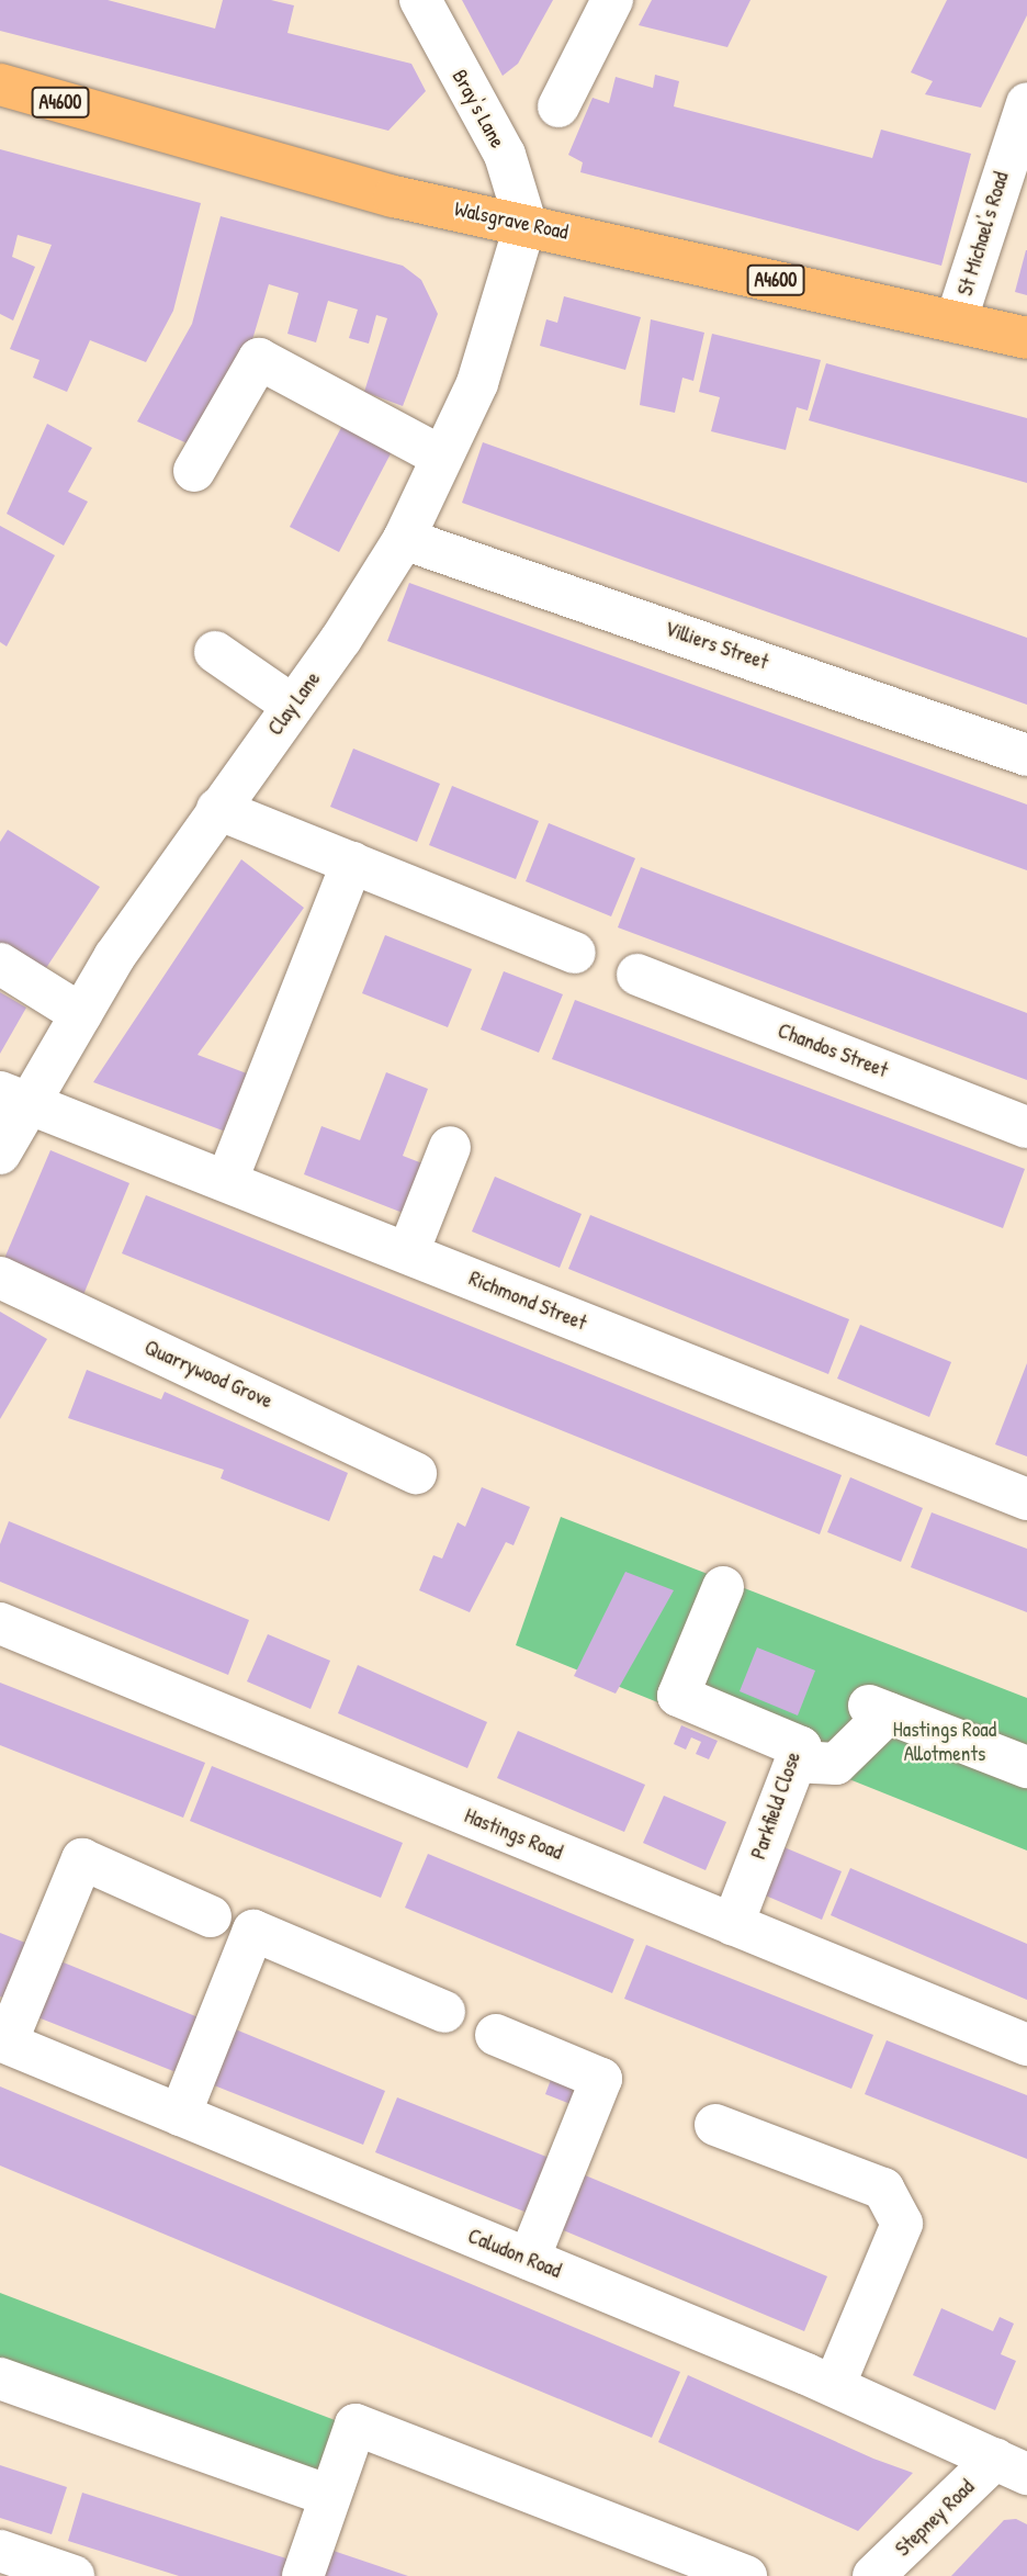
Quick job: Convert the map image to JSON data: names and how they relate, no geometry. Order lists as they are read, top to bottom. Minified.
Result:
{"streets":{"highway":["A4600","Walsgrave Road"],"street":["Bray's Lane","St Michael's Road","Villiers Street","Clay Lane","Chandos Street","Richmond Street","Quarrywood Grove","Parkfield Close","Hastings Road","Caludon Road","Stepney Road"]},"crossings":[["Bray's Lane","Walsgrave Road"],["Bray's Lane","Clay Lane"],["Walsgrave Road","St Michael's Road"],["Walsgrave Road","Clay Lane"],["Villiers Street","Clay Lane"],["Clay Lane","Richmond Street"],["Parkfield Close","Hastings Road"],["Caludon Road","Stepney Road"]],"parks":["Hastings Road Allotments"]}
